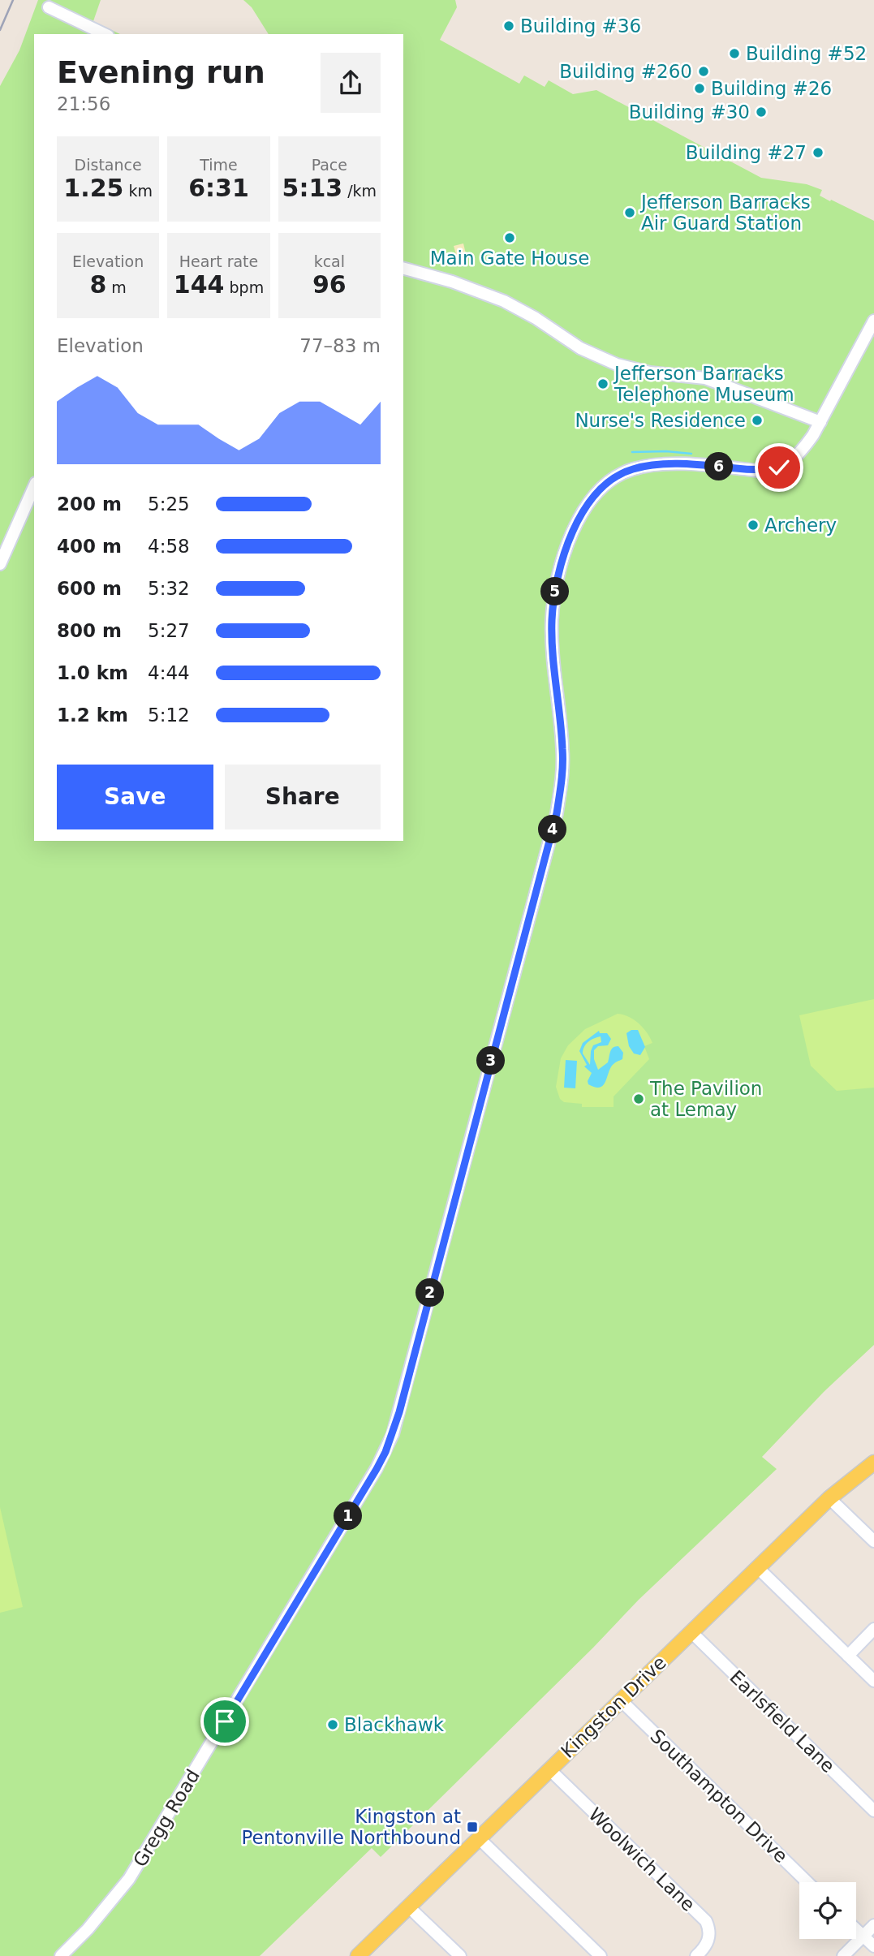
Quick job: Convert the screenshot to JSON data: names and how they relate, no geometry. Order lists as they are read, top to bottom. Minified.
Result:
{"streets":{"main road":["Kingston Drive"],"street":["Earlsfield Lane","Southampton Drive","Gregg Road","Woolwich Lane"]},"crossings":[["Kingston Drive","Earlsfield Lane"],["Kingston Drive","Southampton Drive"],["Kingston Drive","Woolwich Lane"]],"places":{"other":["Building #36","Building #52","Building #260","Building #26","Building #30","Building #27","Jefferson Barracks Air Guard Station","Main Gate House","Jefferson Barracks Telephone Museum","Nurse's Residence","Archery","The Pavilion at Lemay","Blackhawk"],"transit":["Kingston at Pentonville Northbound"]},"page":{"heading":["Evening run","21:56"],"stats":[["Distance","1.25 km"],["Time","6:31"],["Pace","5:13 /km"],["Elevation","8 m"],["Heart rate","144 bpm"],["kcal","96"]],"chart":["Elevation","77–83 m"],"pins":["6","5","4","3","2","1"],"list":[{"name":"200 m","note":"5:25"},{"name":"400 m","note":"4:58"},{"name":"600 m","note":"5:32"},{"name":"800 m","note":"5:27"},{"name":"1.0 km","note":"4:44"},{"name":"1.2 km","note":"5:12"}],"buttons":["Save","Share"]}}
